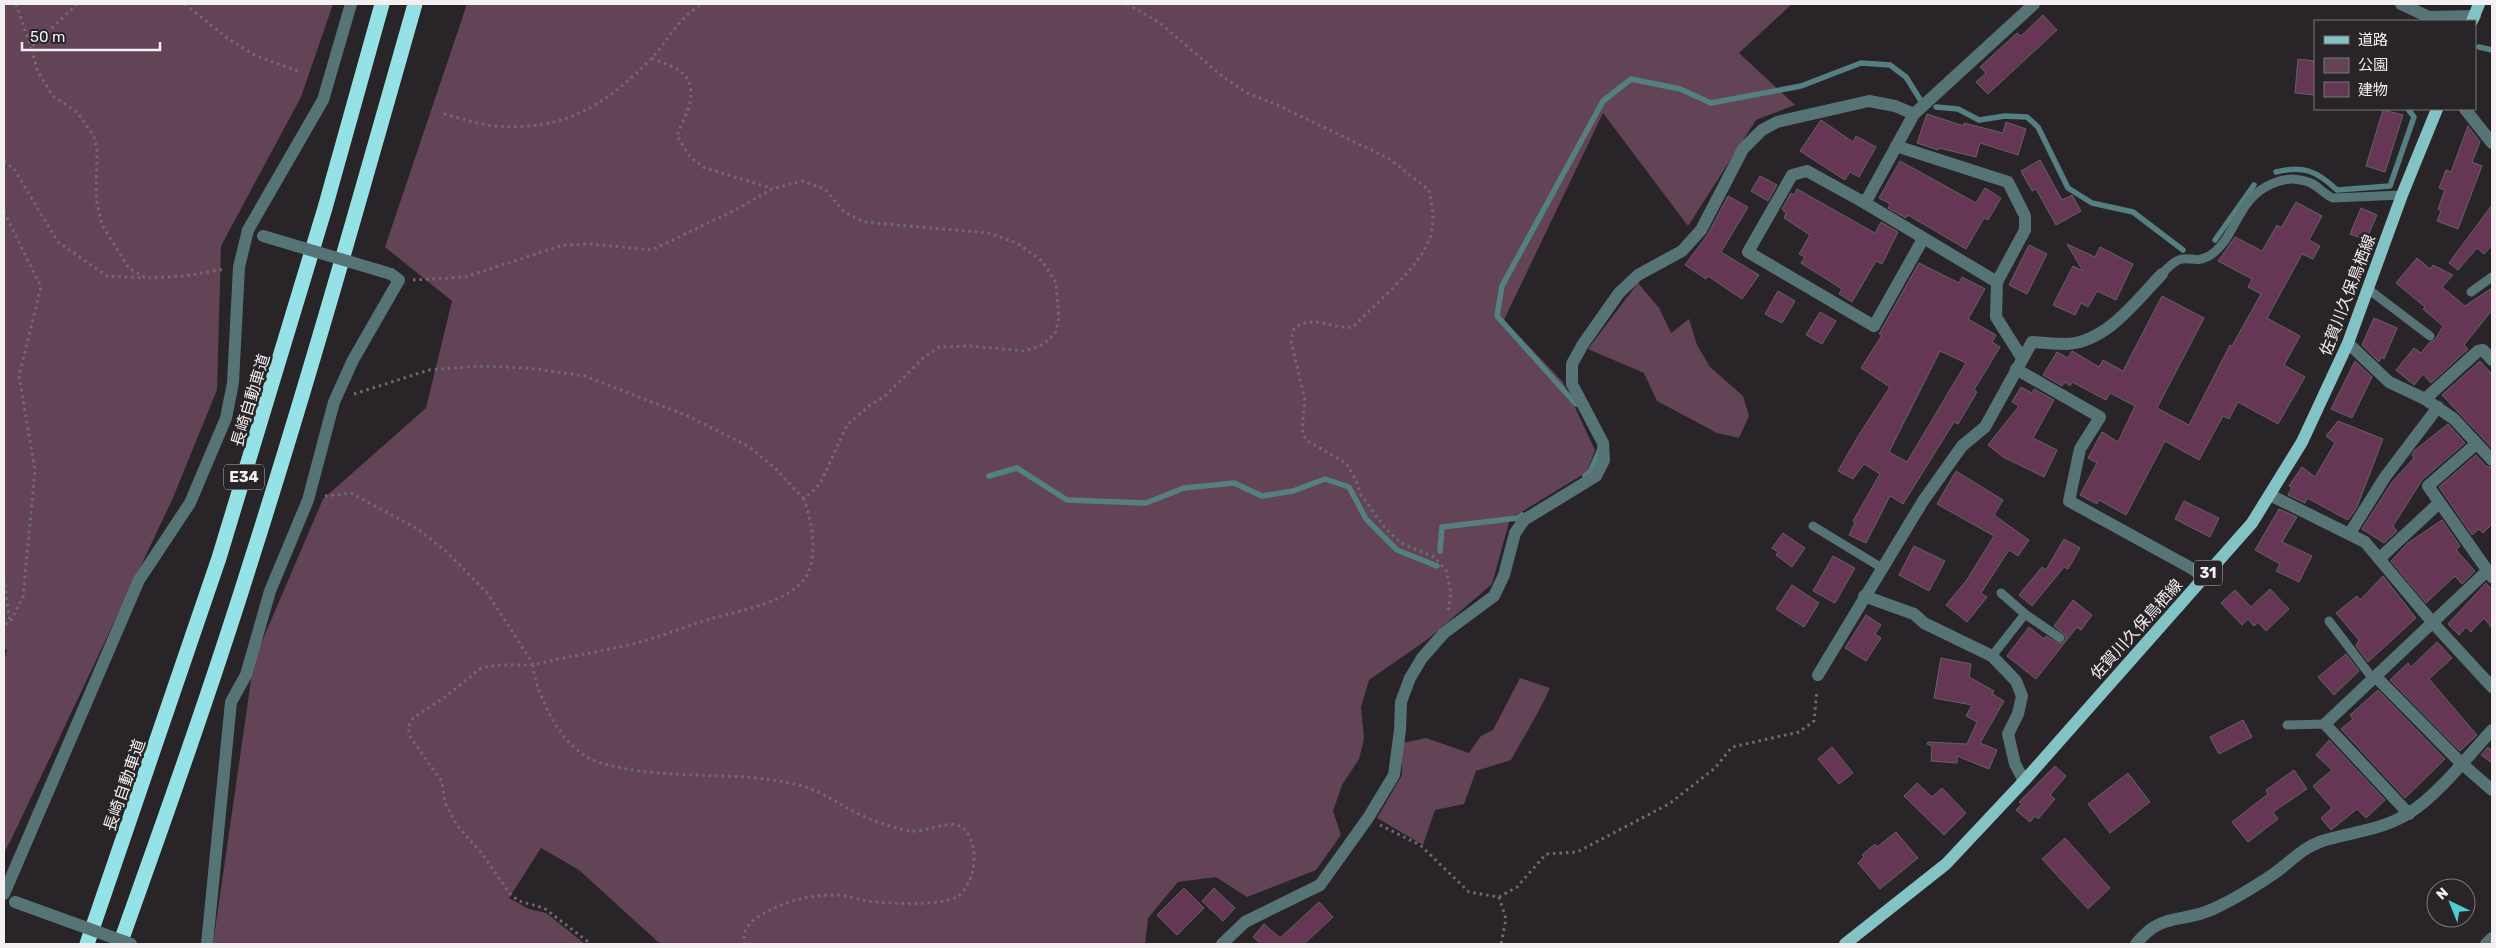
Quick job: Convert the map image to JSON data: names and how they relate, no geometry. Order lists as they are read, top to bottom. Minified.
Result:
{"streets":{"highway":["長崎自動車道","E34"],"main road":["佐賀川久保鳥栖線","31"]},"legend":["道路","公園","建物"],"scale_bar":"50 m","north":"top left"}
